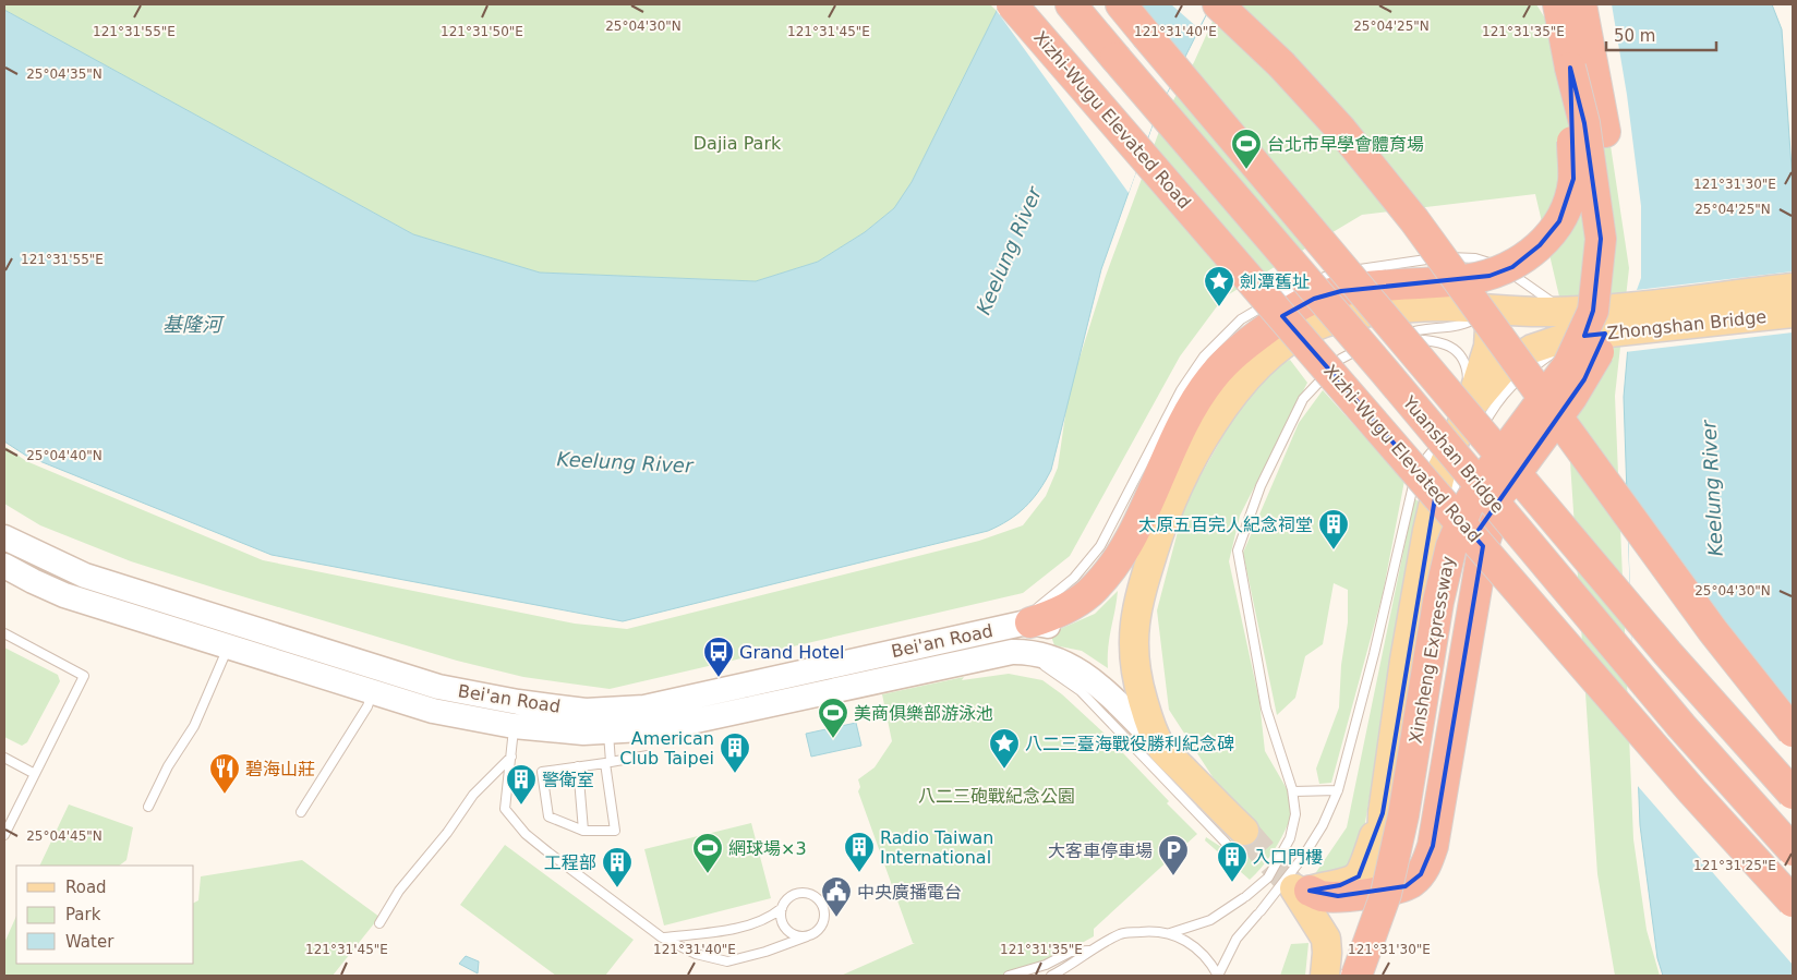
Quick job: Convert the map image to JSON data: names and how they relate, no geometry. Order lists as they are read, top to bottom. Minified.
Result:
{"streets":{"highway":["Xizhi-Wugu Elevated Road","Yuanshan Bridge","Xinsheng Expressway"],"main road":["Zhongshan Bridge","Bei'an Road"]},"water":["Keelung River","基隆河"],"parks":["Dajia Park","八二三砲戰紀念公園"],"places":{"sports":["台北市早學會體育場","美商俱樂部游泳池","網球場×3"],"place":["劍潭舊址","八二三臺海戰役勝利紀念碑"],"building":["太原五百完人紀念祠堂","American Club Taipei","警衛室","Radio Taiwan International","入口門樓","工程部"],"bus stop":["Grand Hotel"],"restaurant":["碧海山莊"],"parking":["大客車停車場"],"public building":["中央廣播電台"]},"legend":["Road","Park","Water"],"scale_bar":"50 m","coordinates":["25°04'30\"N","25°04'25\"N","121°31'55\"E","121°31'50\"E","121°31'45\"E","121°31'40\"E","121°31'35\"E","25°04'35\"N","121°31'30\"E","25°04'40\"N","25°04'45\"N","121°31'25\"E"]}
